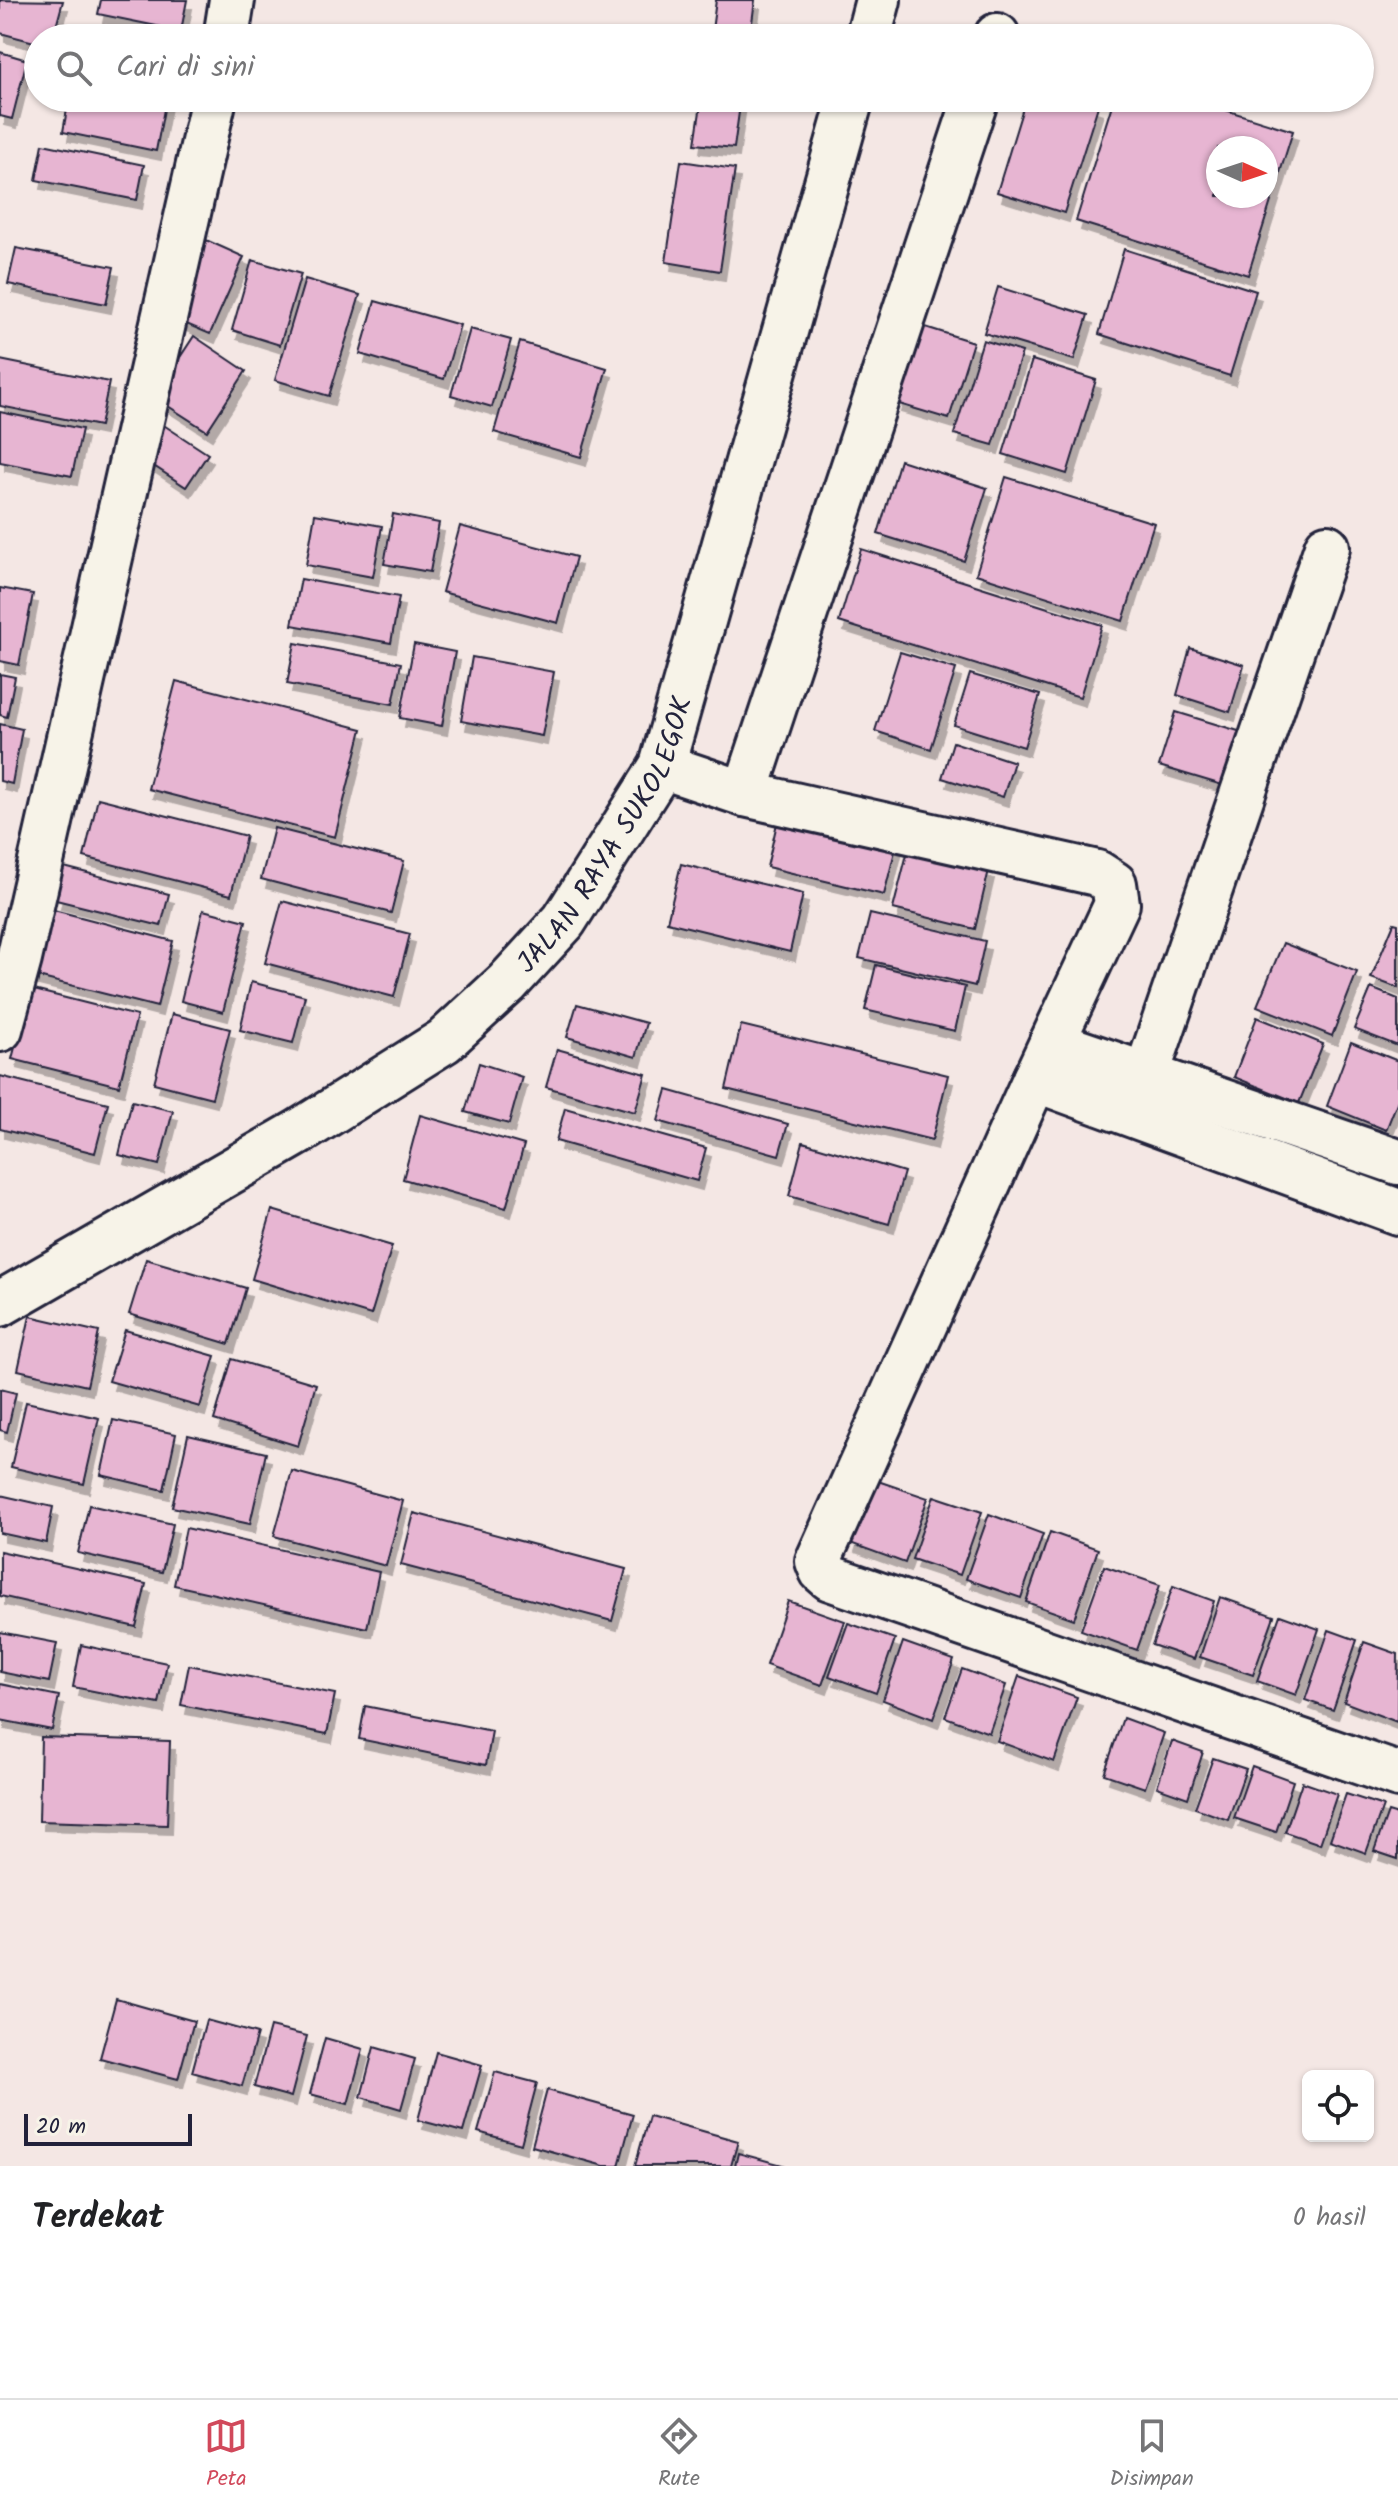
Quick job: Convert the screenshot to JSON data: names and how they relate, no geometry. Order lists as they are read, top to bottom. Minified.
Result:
{"streets":{"street":["JALAN RAYA SUKOLEGOK"]},"scale_bar":"20 m","north":"right","page":{"search":"Cari di sini","scale":"20 m","heading":["Terdekat","0 hasil"],"nav":["Peta","Rute","Disimpan"]}}
